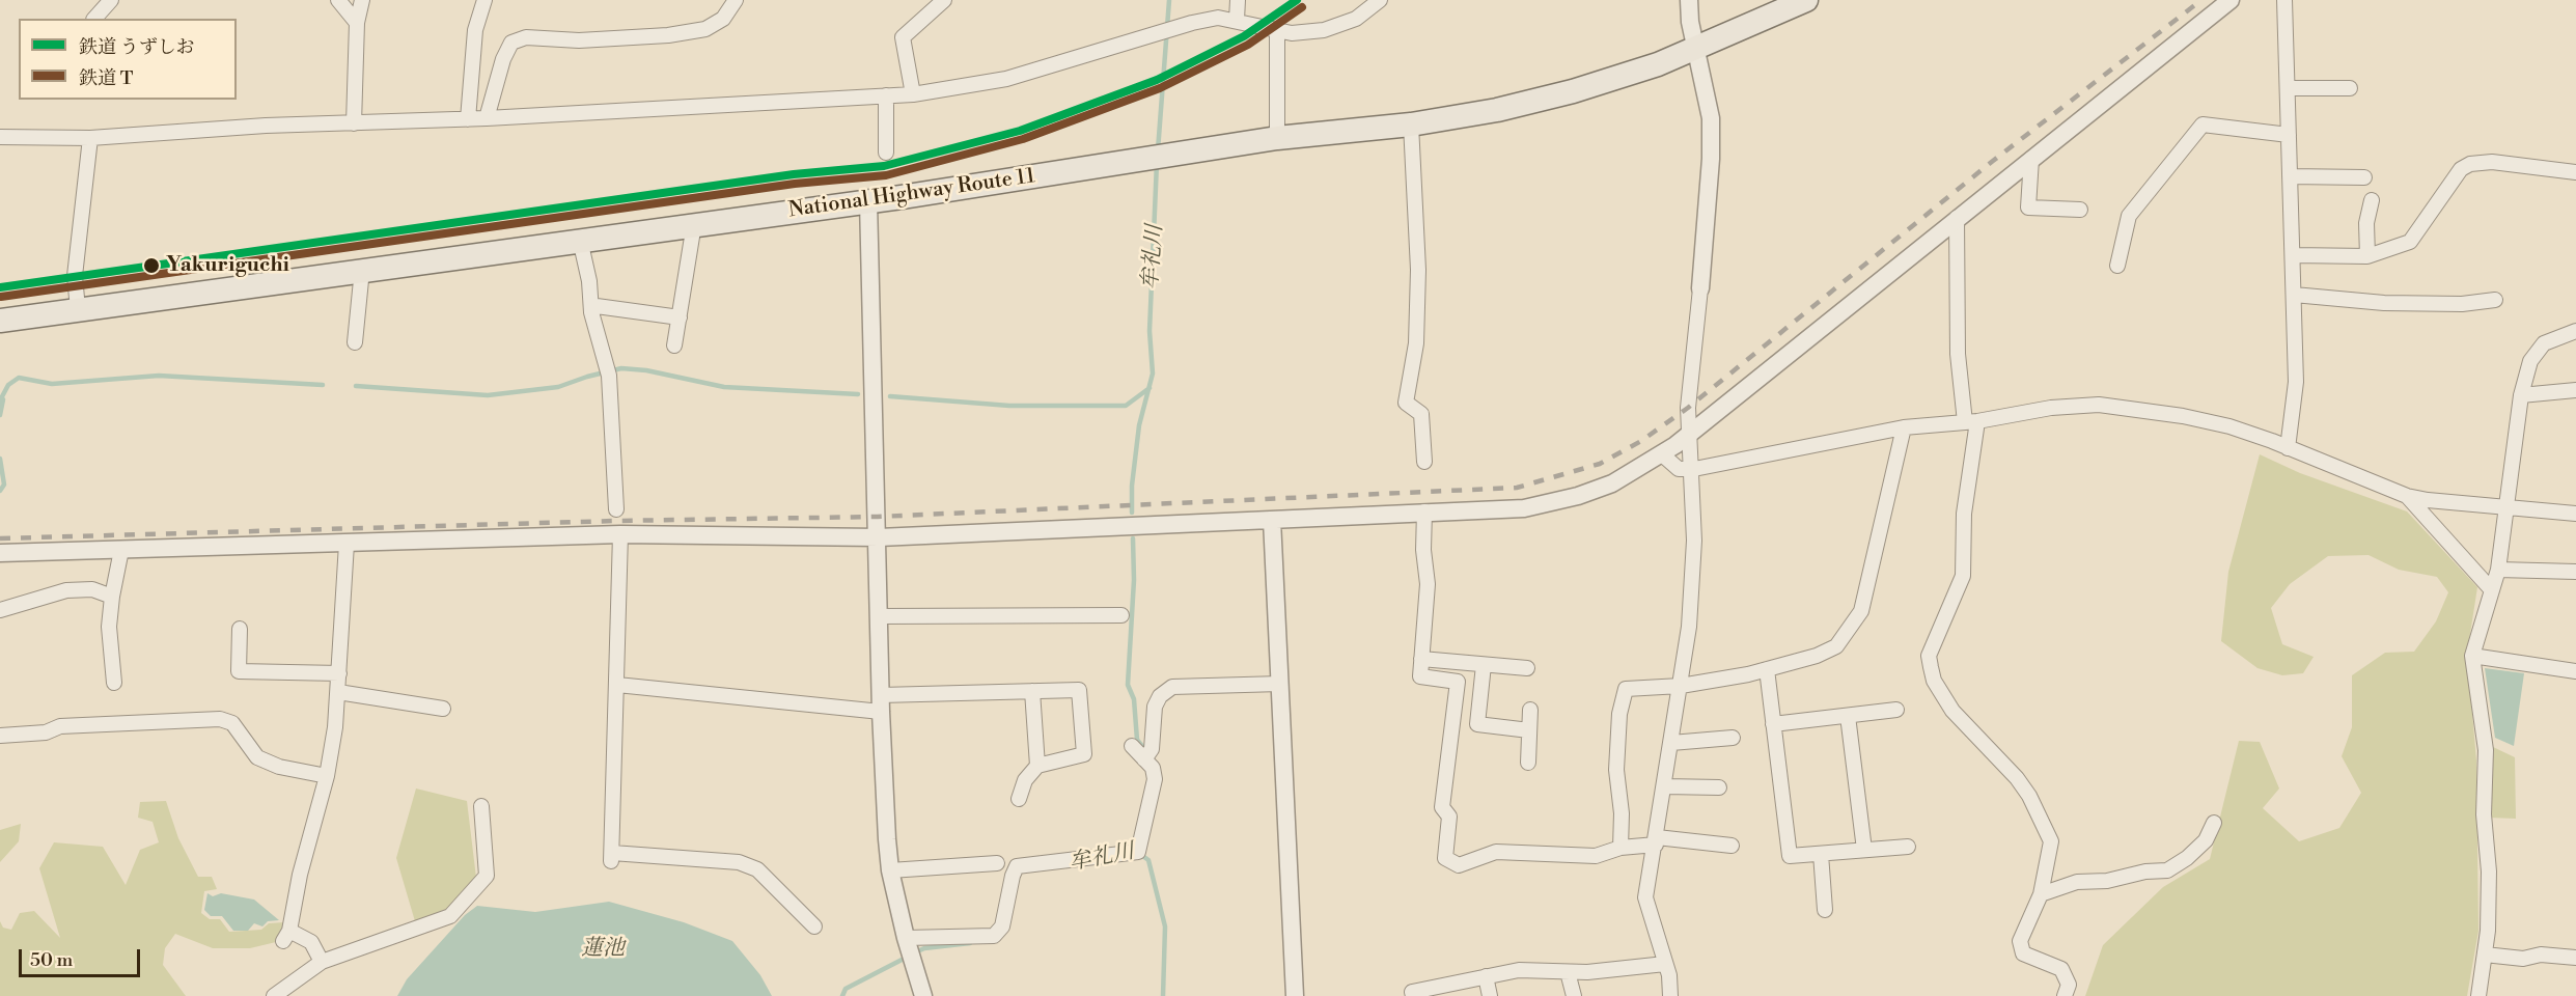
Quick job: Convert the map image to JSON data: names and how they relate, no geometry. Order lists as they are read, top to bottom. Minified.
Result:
{"streets":{"highway":["National Highway Route 11"]},"water":["牟礼川","蓮池"],"places":["Yakuriguchi"],"lines":["rail line うずしお","rail line T"],"legend":["鉄道 うずしお","鉄道 T"],"scale_bar":"50 m"}
